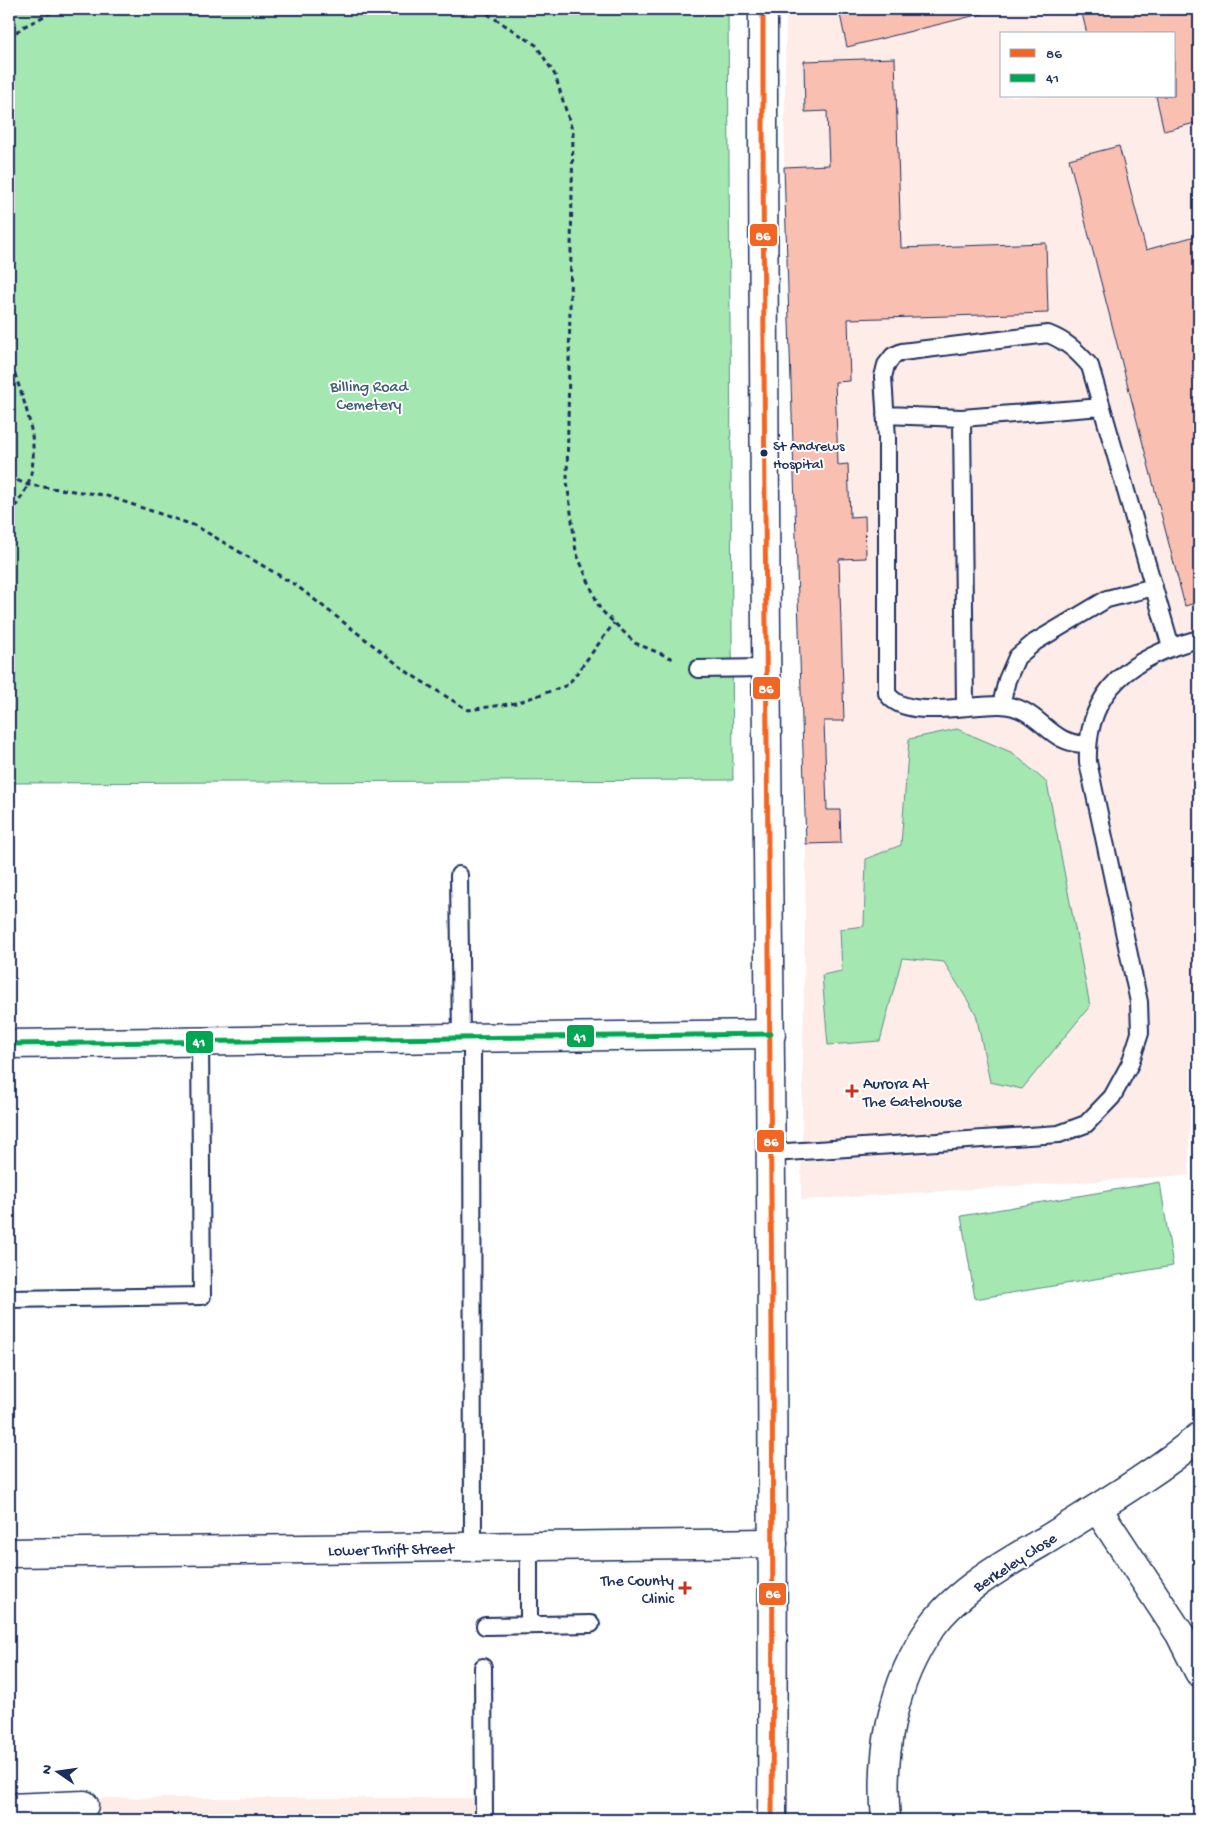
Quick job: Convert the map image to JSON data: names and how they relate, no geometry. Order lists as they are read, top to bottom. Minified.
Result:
{"streets":{"street":["Lower Thrift Street","Berkeley Close"]},"parks":["Billing Road Cemetery"],"places":{"other":["St Andrews Hospital"],"health":["Aurora At The Gatehouse","The County Clinic"]},"lines":["transit line 86","transit line 41"],"legend":["86","41"],"north":"left"}
